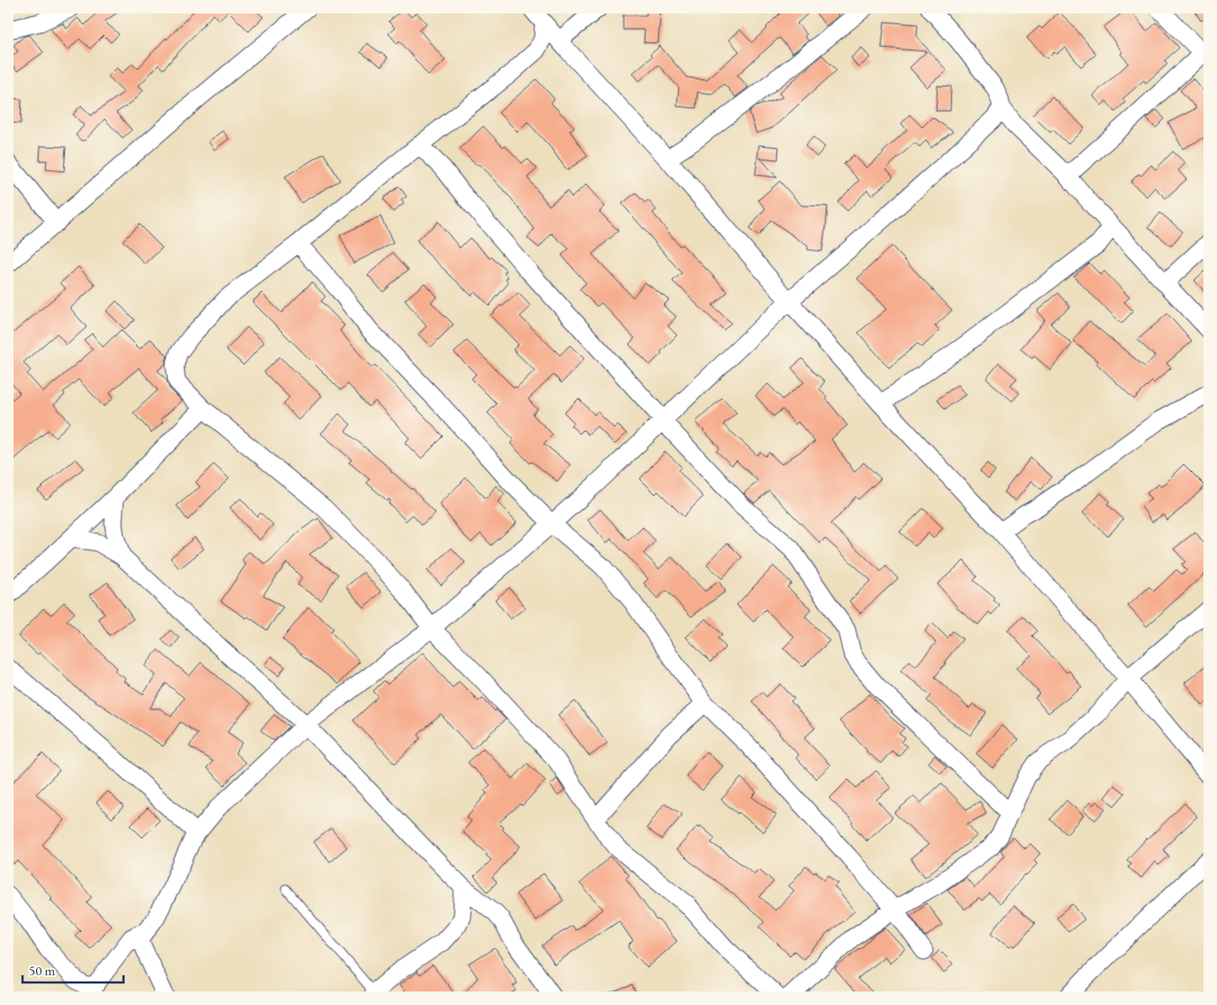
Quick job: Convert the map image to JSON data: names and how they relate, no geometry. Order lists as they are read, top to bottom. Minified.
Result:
{"scale_bar":"50 m"}
